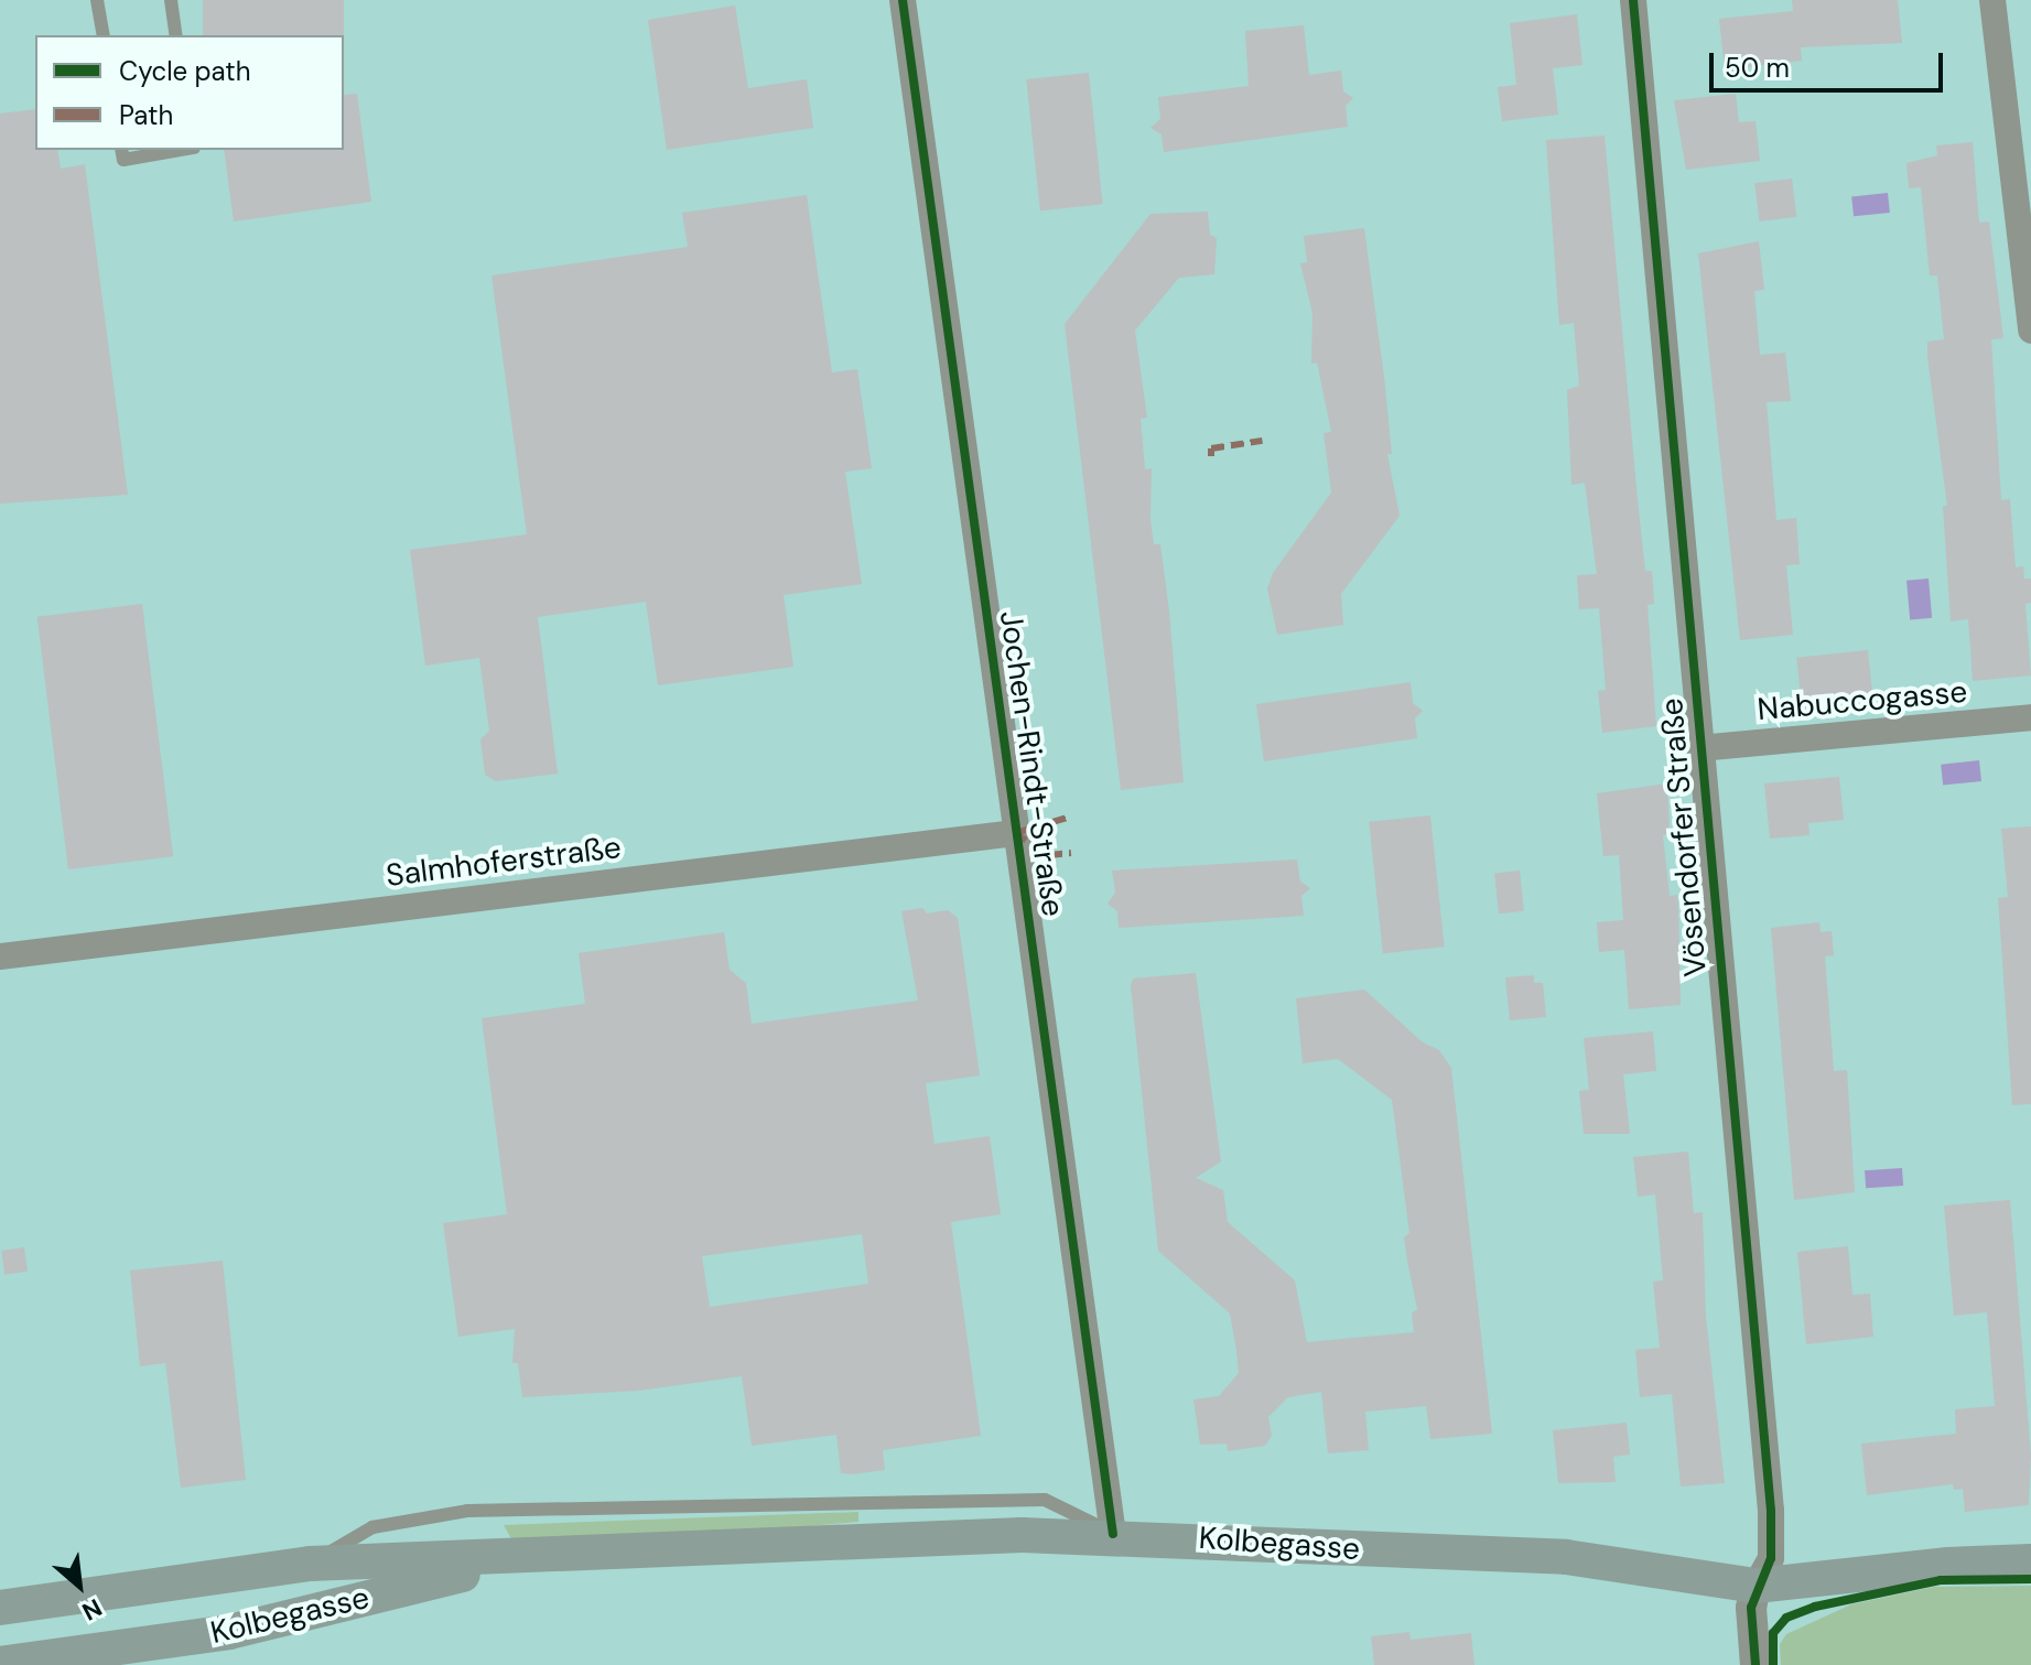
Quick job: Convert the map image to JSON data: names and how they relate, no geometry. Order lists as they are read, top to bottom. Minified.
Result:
{"streets":{"main road":["Kolbegasse"],"street":["Nabuccogasse","Jochen-Rindt-Straße","Vösendorfer Straße","Salmhoferstraße"]},"crossings":[["Nabuccogasse","Vösendorfer Straße"],["Jochen-Rindt-Straße","Salmhoferstraße"],["Jochen-Rindt-Straße","Kolbegasse"],["Vösendorfer Straße","Kolbegasse"]],"legend":["Cycle path","Path"],"scale_bar":"50 m","north":"bottom right"}
